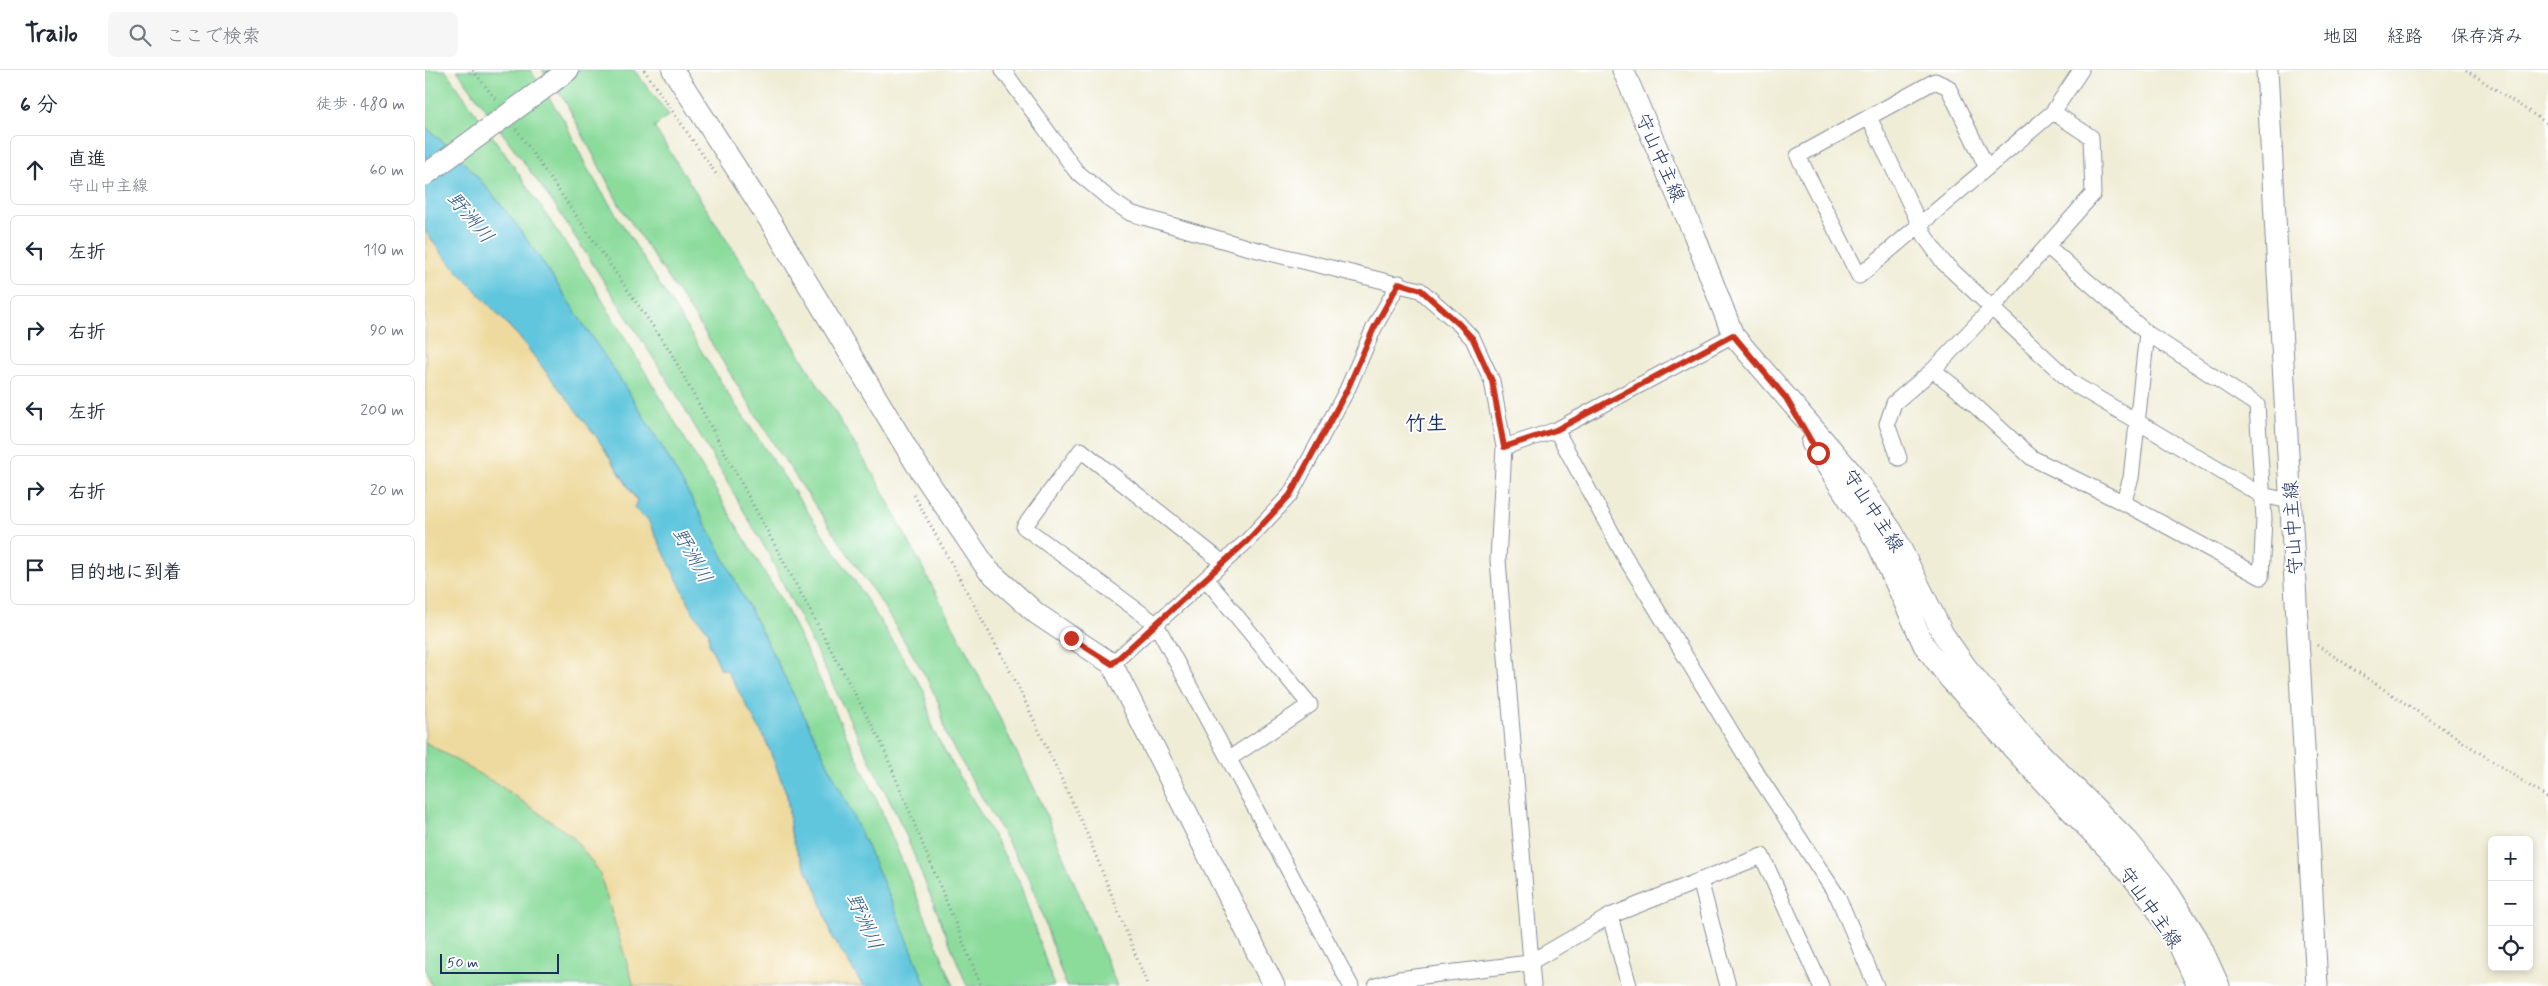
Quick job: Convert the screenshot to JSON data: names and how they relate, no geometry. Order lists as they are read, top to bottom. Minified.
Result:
{"streets":{"main road":["守山中主線"]},"districts":["竹生"],"water":["野洲川"],"scale_bar":"50 m","page":{"header":"Trailo","search":"ここで検索","nav":["地図","経路","保存済み"],"heading":["6 分","徒歩 · 480 m"],"list":[["直進","守山中主線","60 m"],["左折","110 m"],["右折","90 m"],["左折","200 m"],["右折","20 m"],"目的地に到着"],"map_buttons":["+","−"],"scale":"50 m"}}
